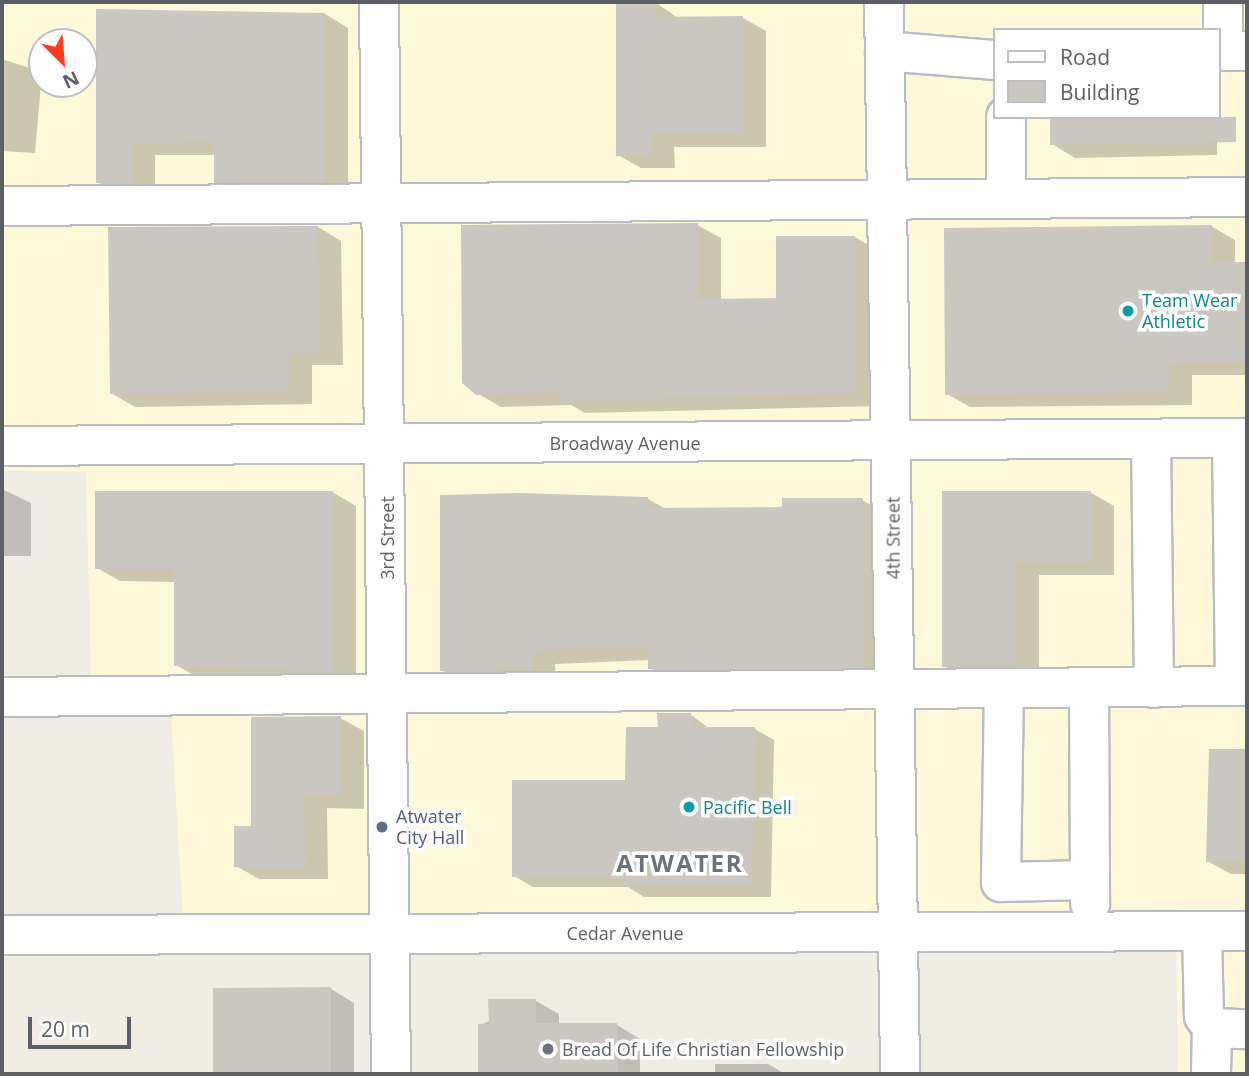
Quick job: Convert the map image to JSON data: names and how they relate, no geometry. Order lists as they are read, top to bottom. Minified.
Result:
{"streets":{"street":["Broadway Avenue","3rd Street","4th Street","Cedar Avenue"]},"crossings":[["Broadway Avenue","3rd Street"],["Broadway Avenue","4th Street"],["3rd Street","Cedar Avenue"],["4th Street","Cedar Avenue"]],"districts":["ATWATER"],"places":["Team Wear Athletic","Pacific Bell","Atwater City Hall","Bread Of Life Christian Fellowship"],"legend":["Road","Building"],"scale_bar":"20 m","north":"bottom right"}
